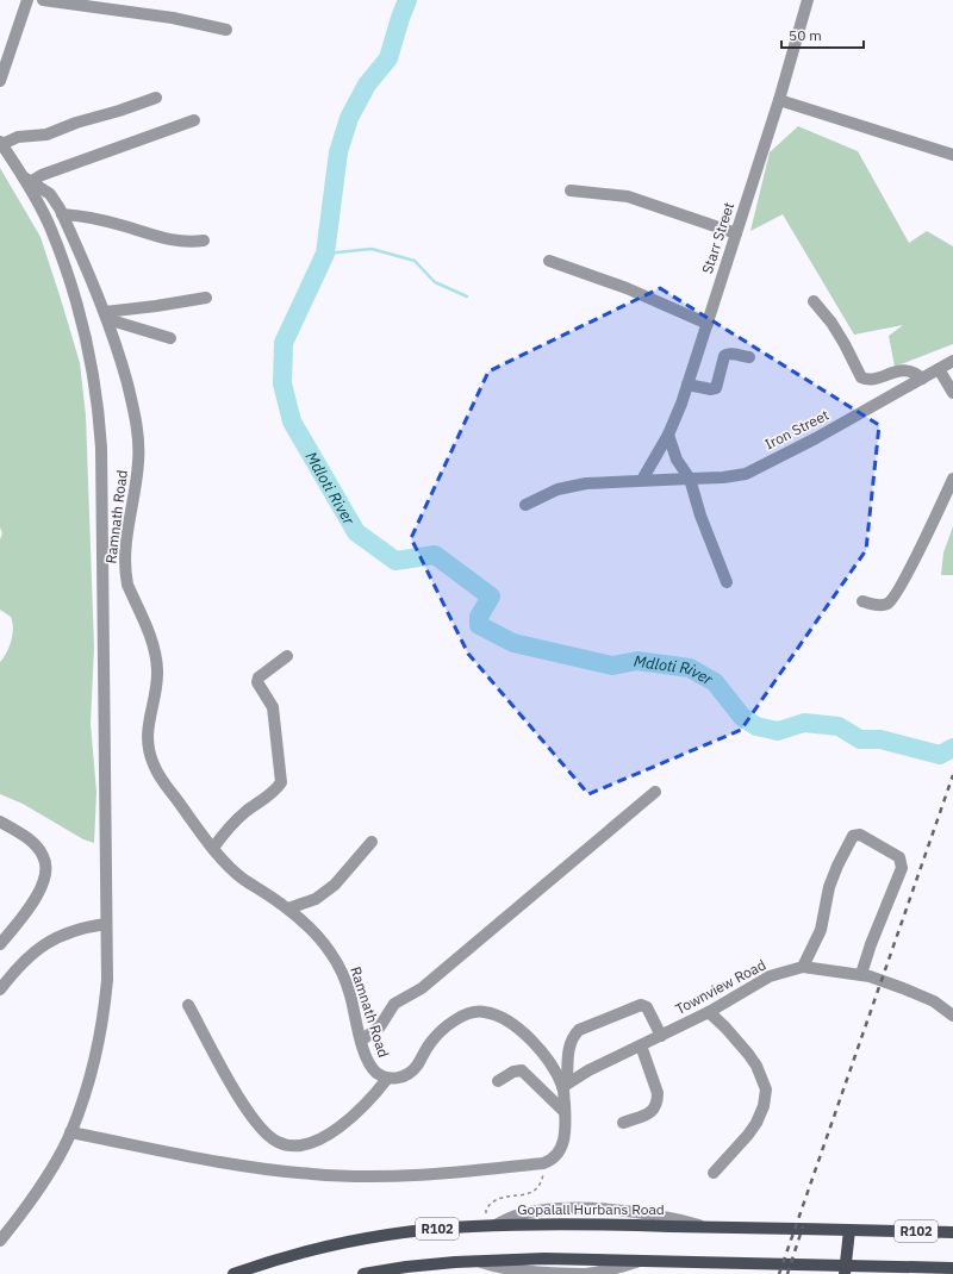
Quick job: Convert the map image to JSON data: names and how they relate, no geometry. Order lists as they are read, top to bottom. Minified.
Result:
{"streets":{"main road":["Gopalall Hurbans Road","R102"],"street":["Starr Street","Iron Street","Ramnath Road","Townview Road"]},"crossings":[["Starr Street","Iron Street"]],"water":["Mdloti River"],"scale_bar":"50 m"}
